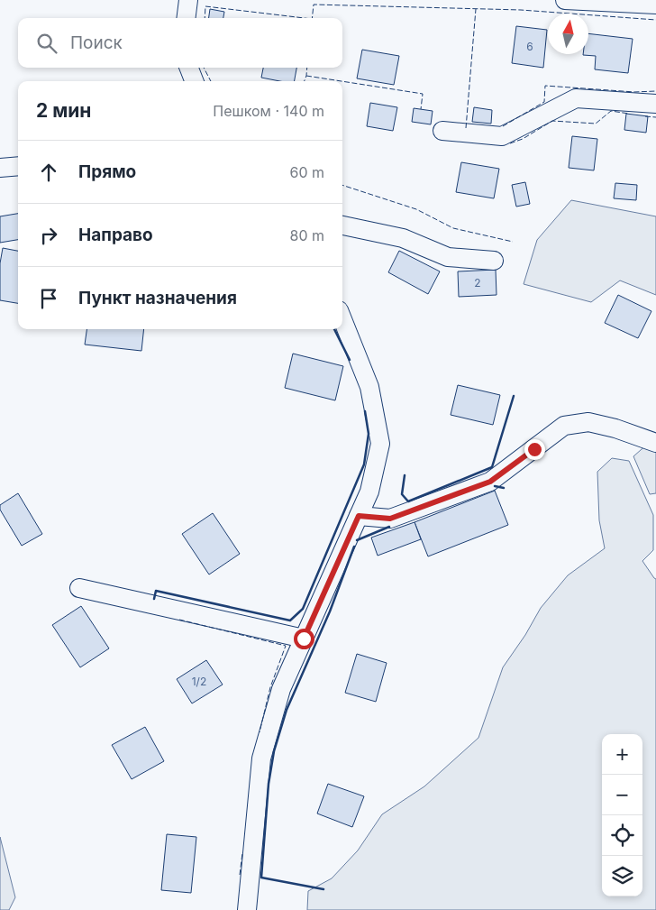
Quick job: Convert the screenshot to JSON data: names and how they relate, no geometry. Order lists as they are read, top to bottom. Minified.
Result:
{"house_numbers":["6","2","1/2"],"north":"top","page":{"search":"Поиск","heading":["2 мин","Пешком · 140 m"],"list":[["Прямо","60 m"],["Направо","80 m"],"Пункт назначения"],"map_buttons":["+","−"]}}
